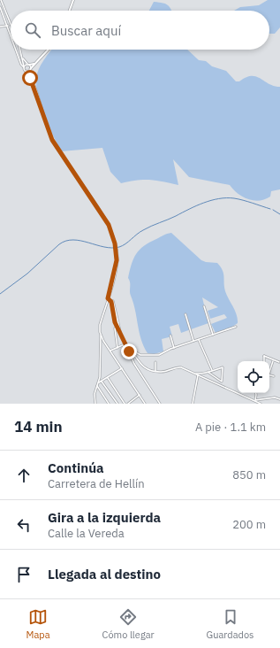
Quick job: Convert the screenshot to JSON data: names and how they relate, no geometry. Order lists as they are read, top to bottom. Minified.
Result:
{"page":{"search":"Buscar aquí","heading":["14 min","A pie · 1.1 km"],"list":[["Continúa","Carretera de Hellín","850 m"],["Gira a la izquierda","Calle la Vereda","200 m"],"Llegada al destino"],"nav":["Mapa","Cómo llegar","Guardados"]}}
